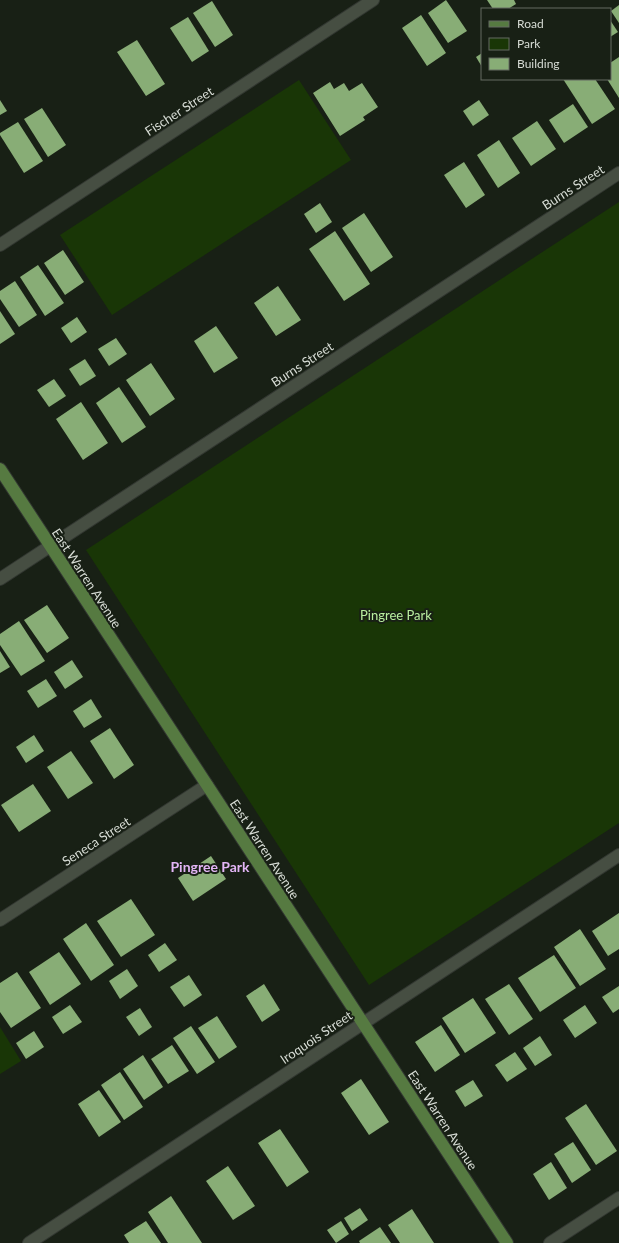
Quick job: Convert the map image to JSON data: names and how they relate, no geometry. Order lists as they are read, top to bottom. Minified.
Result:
{"streets":{"main road":["East Warren Avenue"],"street":["Fischer Street","Burns Street","Seneca Street","Iroquois Street"]},"crossings":[["Burns Street","East Warren Avenue"],["East Warren Avenue","Seneca Street"],["East Warren Avenue","Iroquois Street"]],"districts":["Pingree Park"],"parks":["Pingree Park"],"legend":["Road","Park","Building"]}
